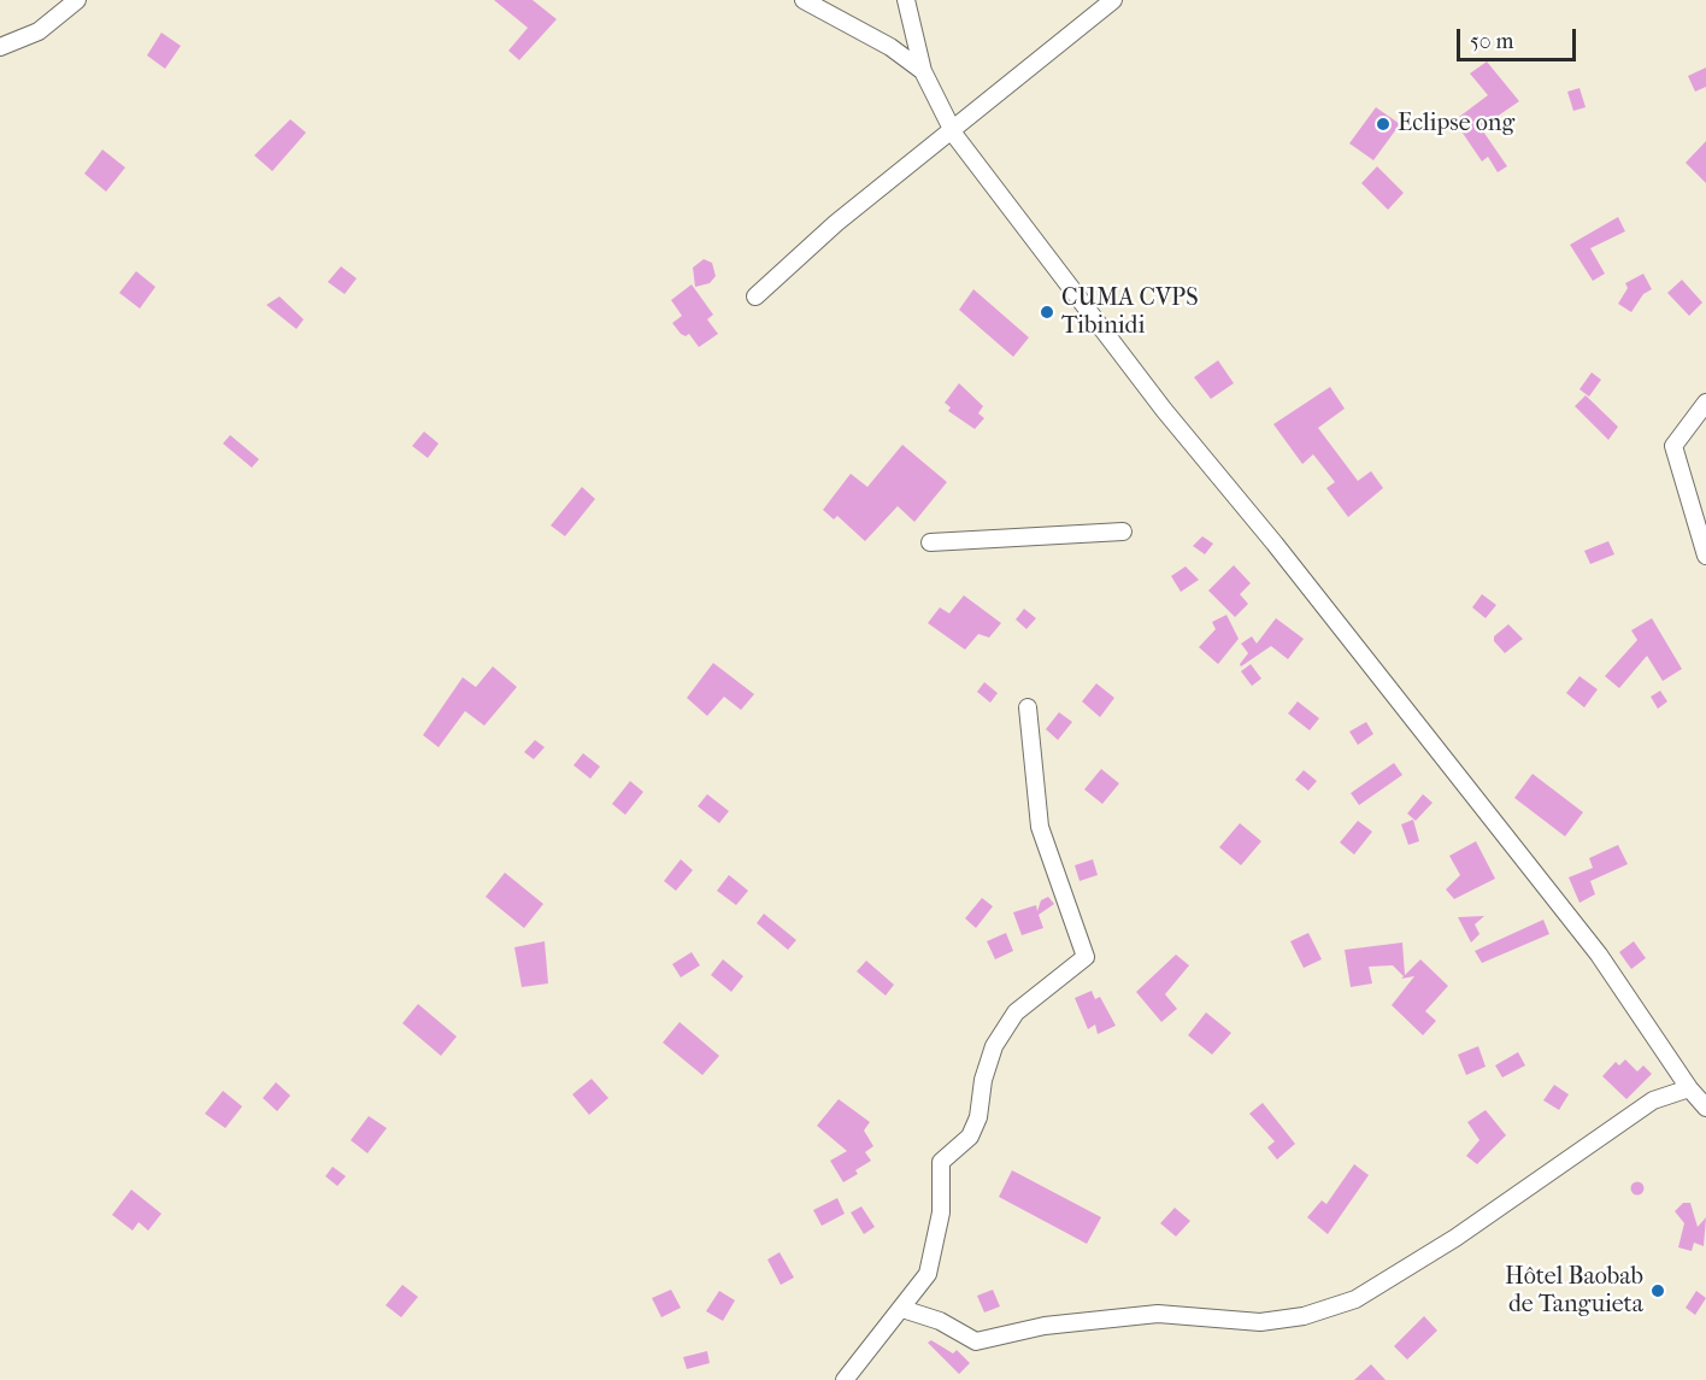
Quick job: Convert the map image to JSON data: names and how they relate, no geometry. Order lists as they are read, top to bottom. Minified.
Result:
{"places":["Eclipse ong","CUMA CVPS Tibinidi","Hôtel Baobab de Tanguieta"],"scale_bar":"50 m"}
